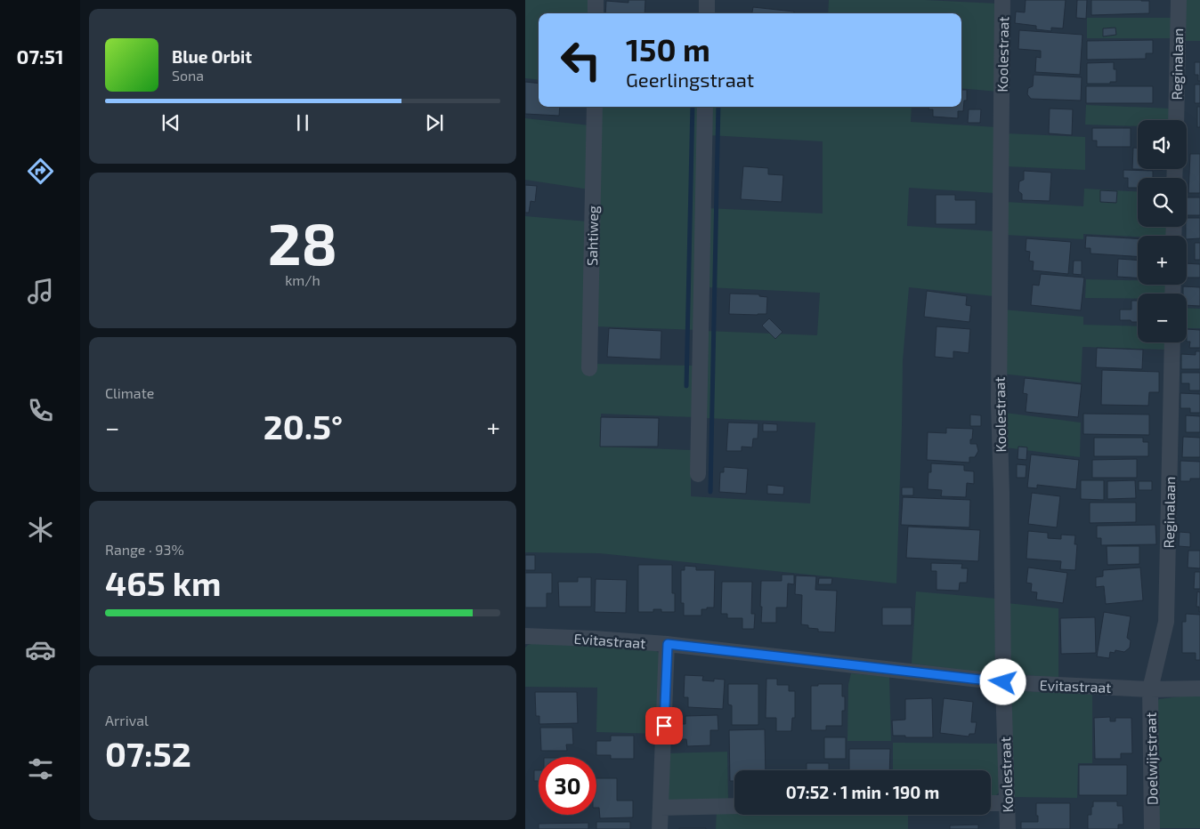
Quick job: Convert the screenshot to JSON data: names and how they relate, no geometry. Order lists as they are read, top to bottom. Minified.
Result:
{"streets":{"street":["Koolestraat","Reginalaan","Sahtiweg","Evitastraat","Doelwijtstraat"]},"crossings":[["Koolestraat","Evitastraat"],["Reginalaan","Evitastraat"],["Reginalaan","Doelwijtstraat"],["Evitastraat","Doelwijtstraat"]],"page":{"tabs":"07:51","turn":["150 m","Geerlingstraat"],"song":["Blue Orbit","Sona"],"map_buttons":["+","−"],"tile":[["28","km/h"],"Climate",["Range · 93%","465 km"],["Arrival","07:52"]],"heat":["−","20.5°","+"],"limit":"30","trip":"07:52 · 1 min · 190 m"}}
